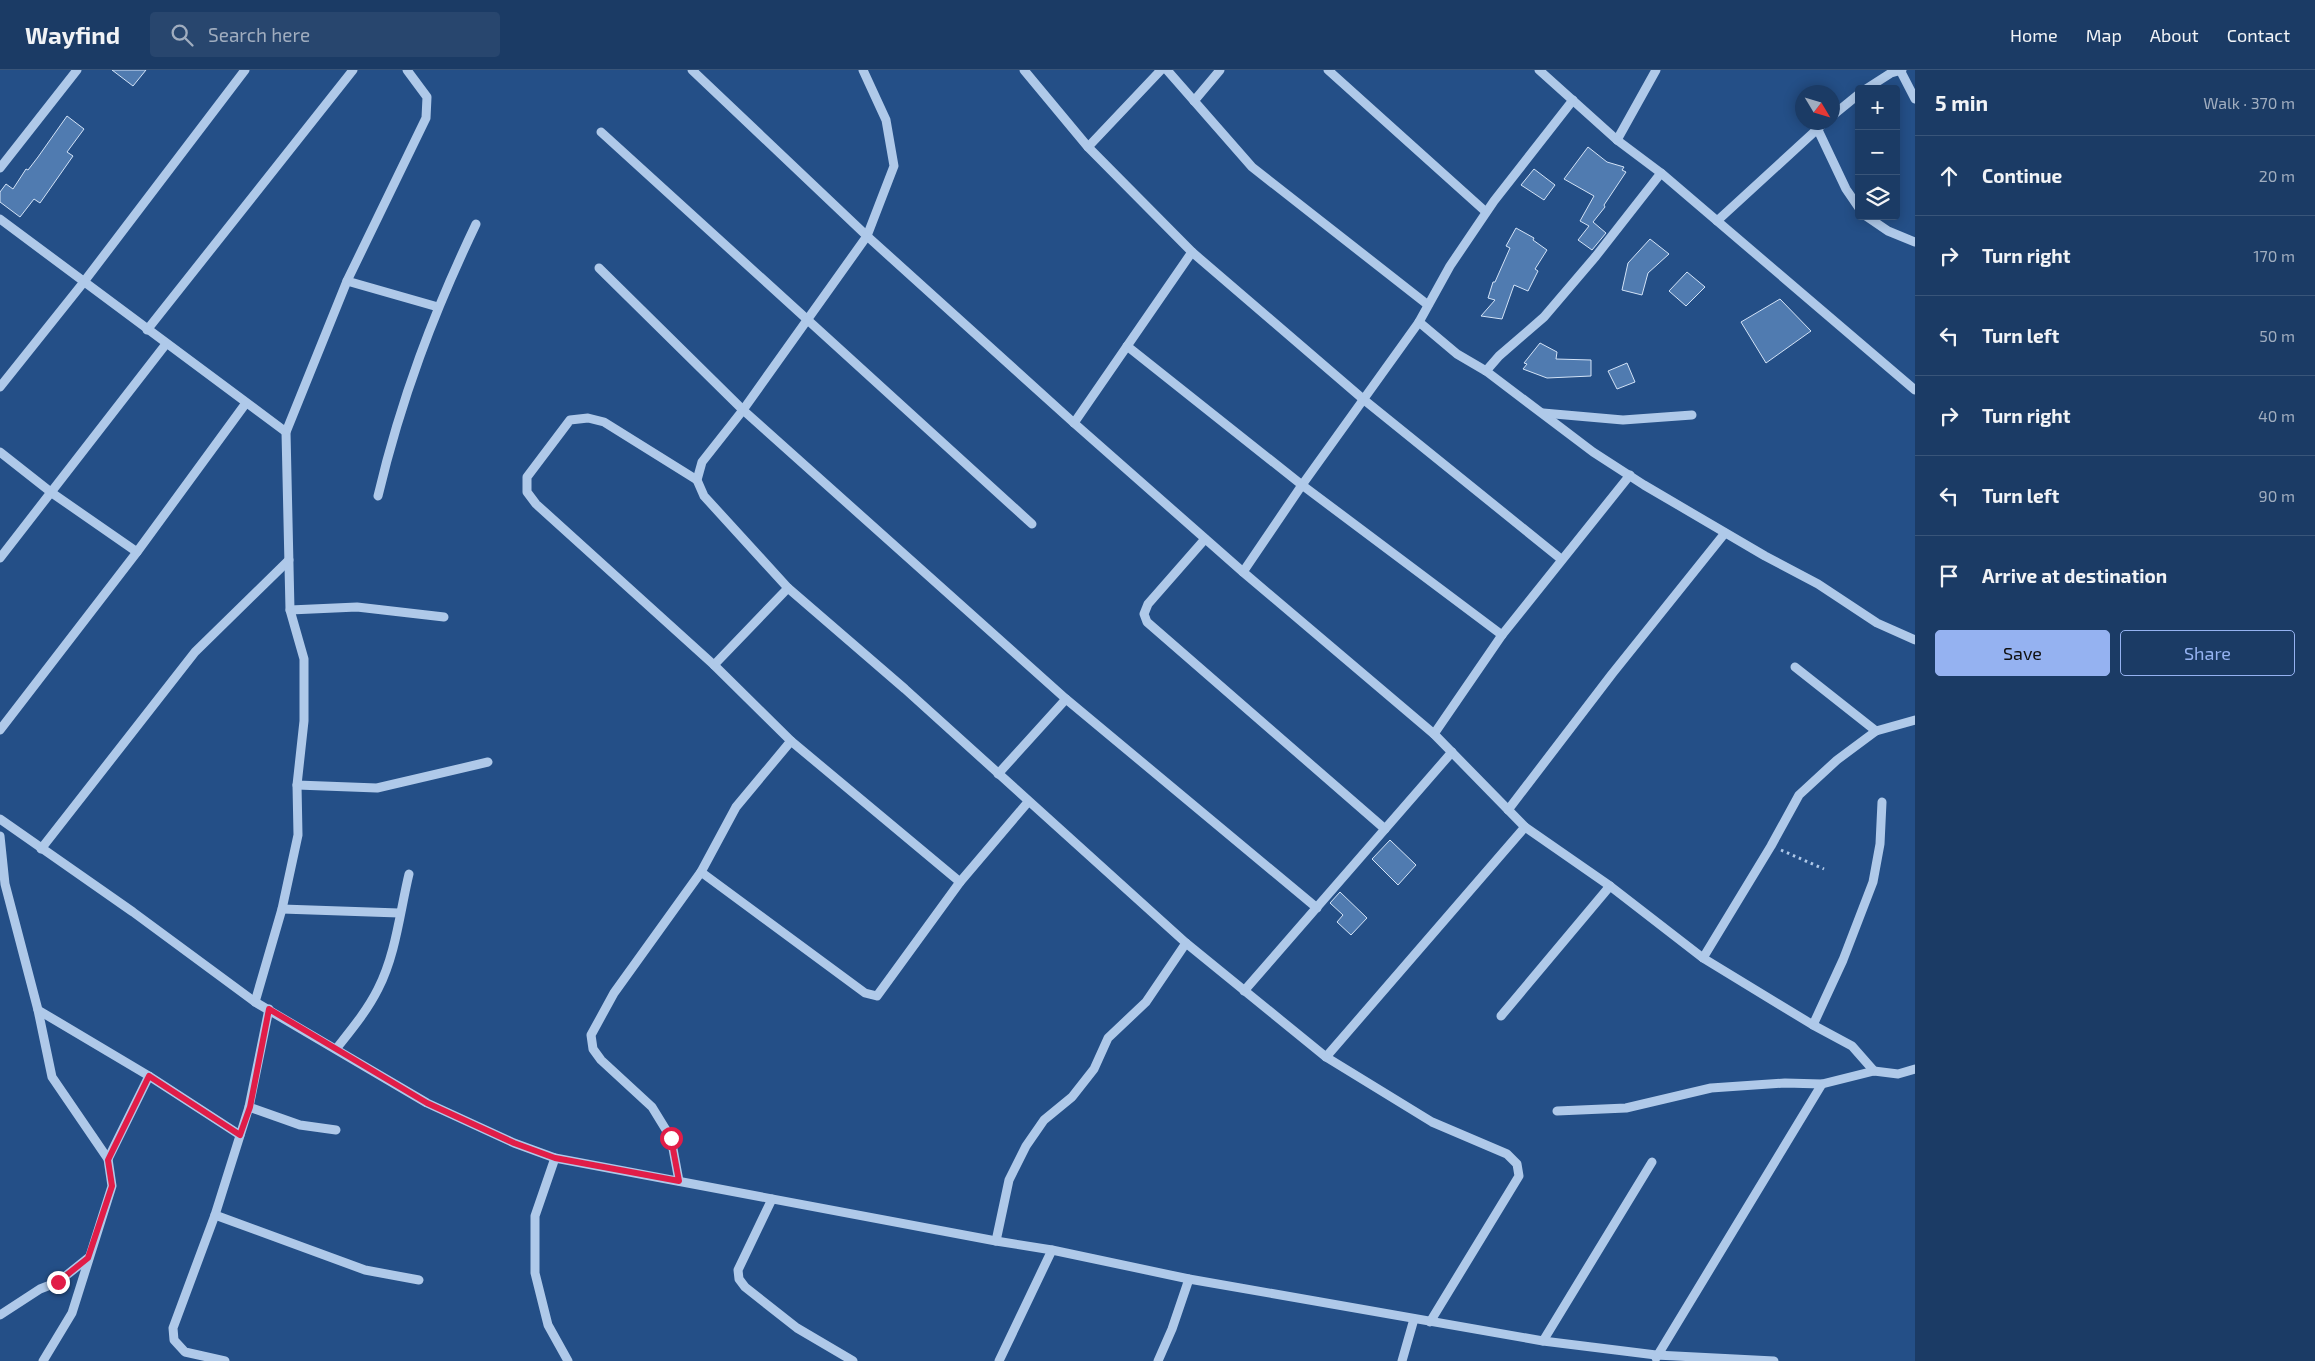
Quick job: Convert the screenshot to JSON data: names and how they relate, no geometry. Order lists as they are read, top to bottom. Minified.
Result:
{"north":"bottom right","page":{"header":"Wayfind","search":"Search here","nav":["Home","Map","About","Contact"],"heading":["5 min","Walk · 370 m"],"map_buttons":["+","−"],"list":[["Continue","20 m"],["Turn right","170 m"],["Turn left","50 m"],["Turn right","40 m"],["Turn left","90 m"],"Arrive at destination"],"buttons":["Save","Share"]}}
